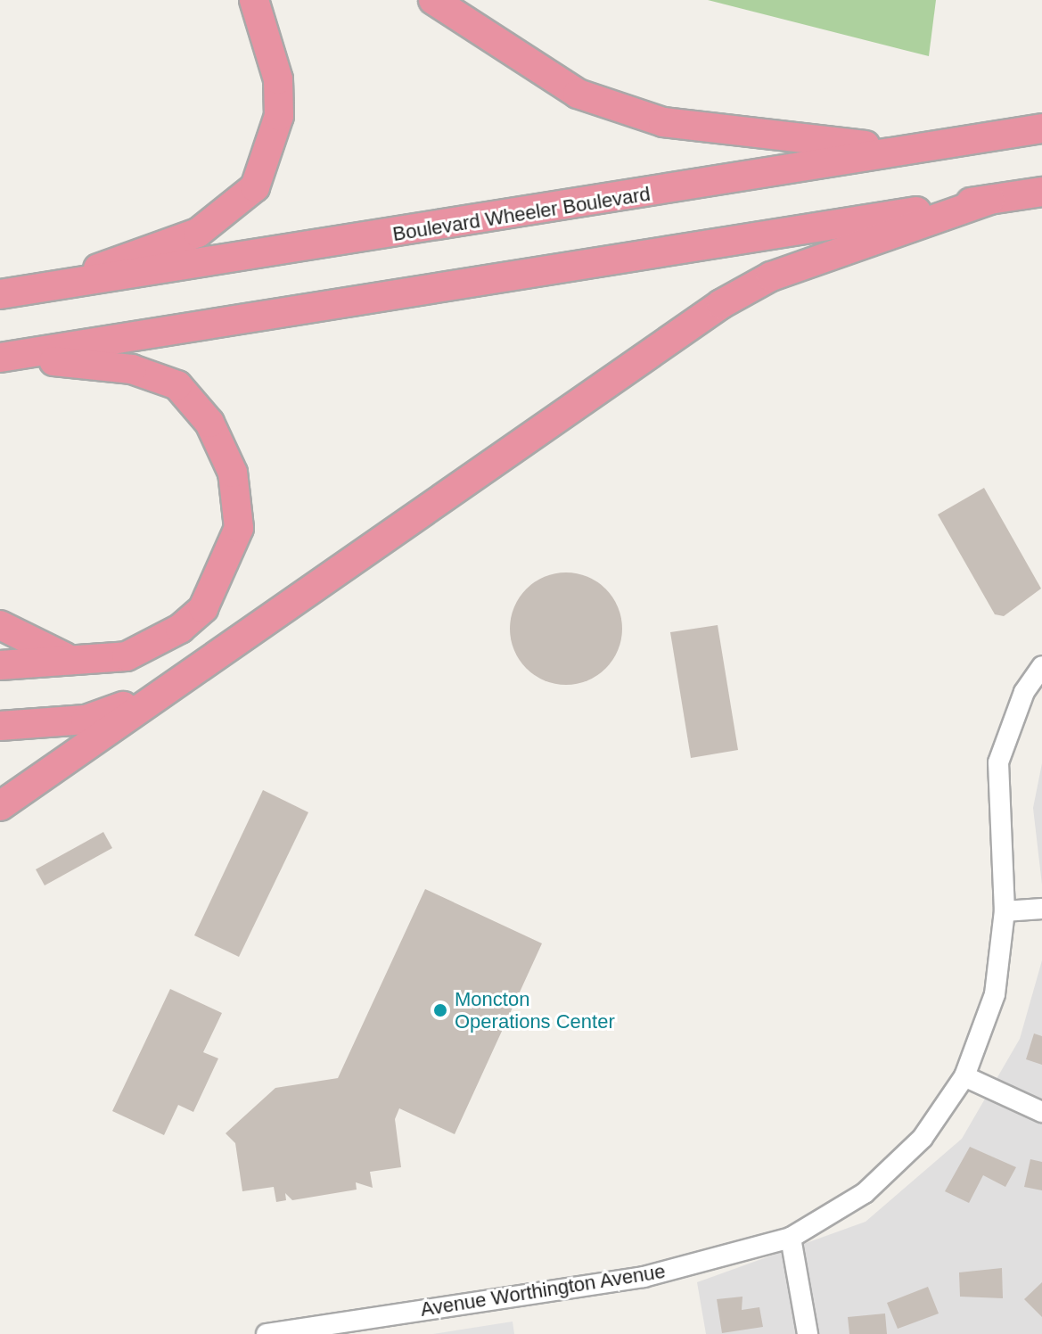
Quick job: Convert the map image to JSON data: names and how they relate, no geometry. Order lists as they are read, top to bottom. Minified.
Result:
{"streets":{"highway":["Boulevard Wheeler Boulevard"],"street":["Avenue Worthington Avenue"]},"places":["Moncton Operations Center"]}
